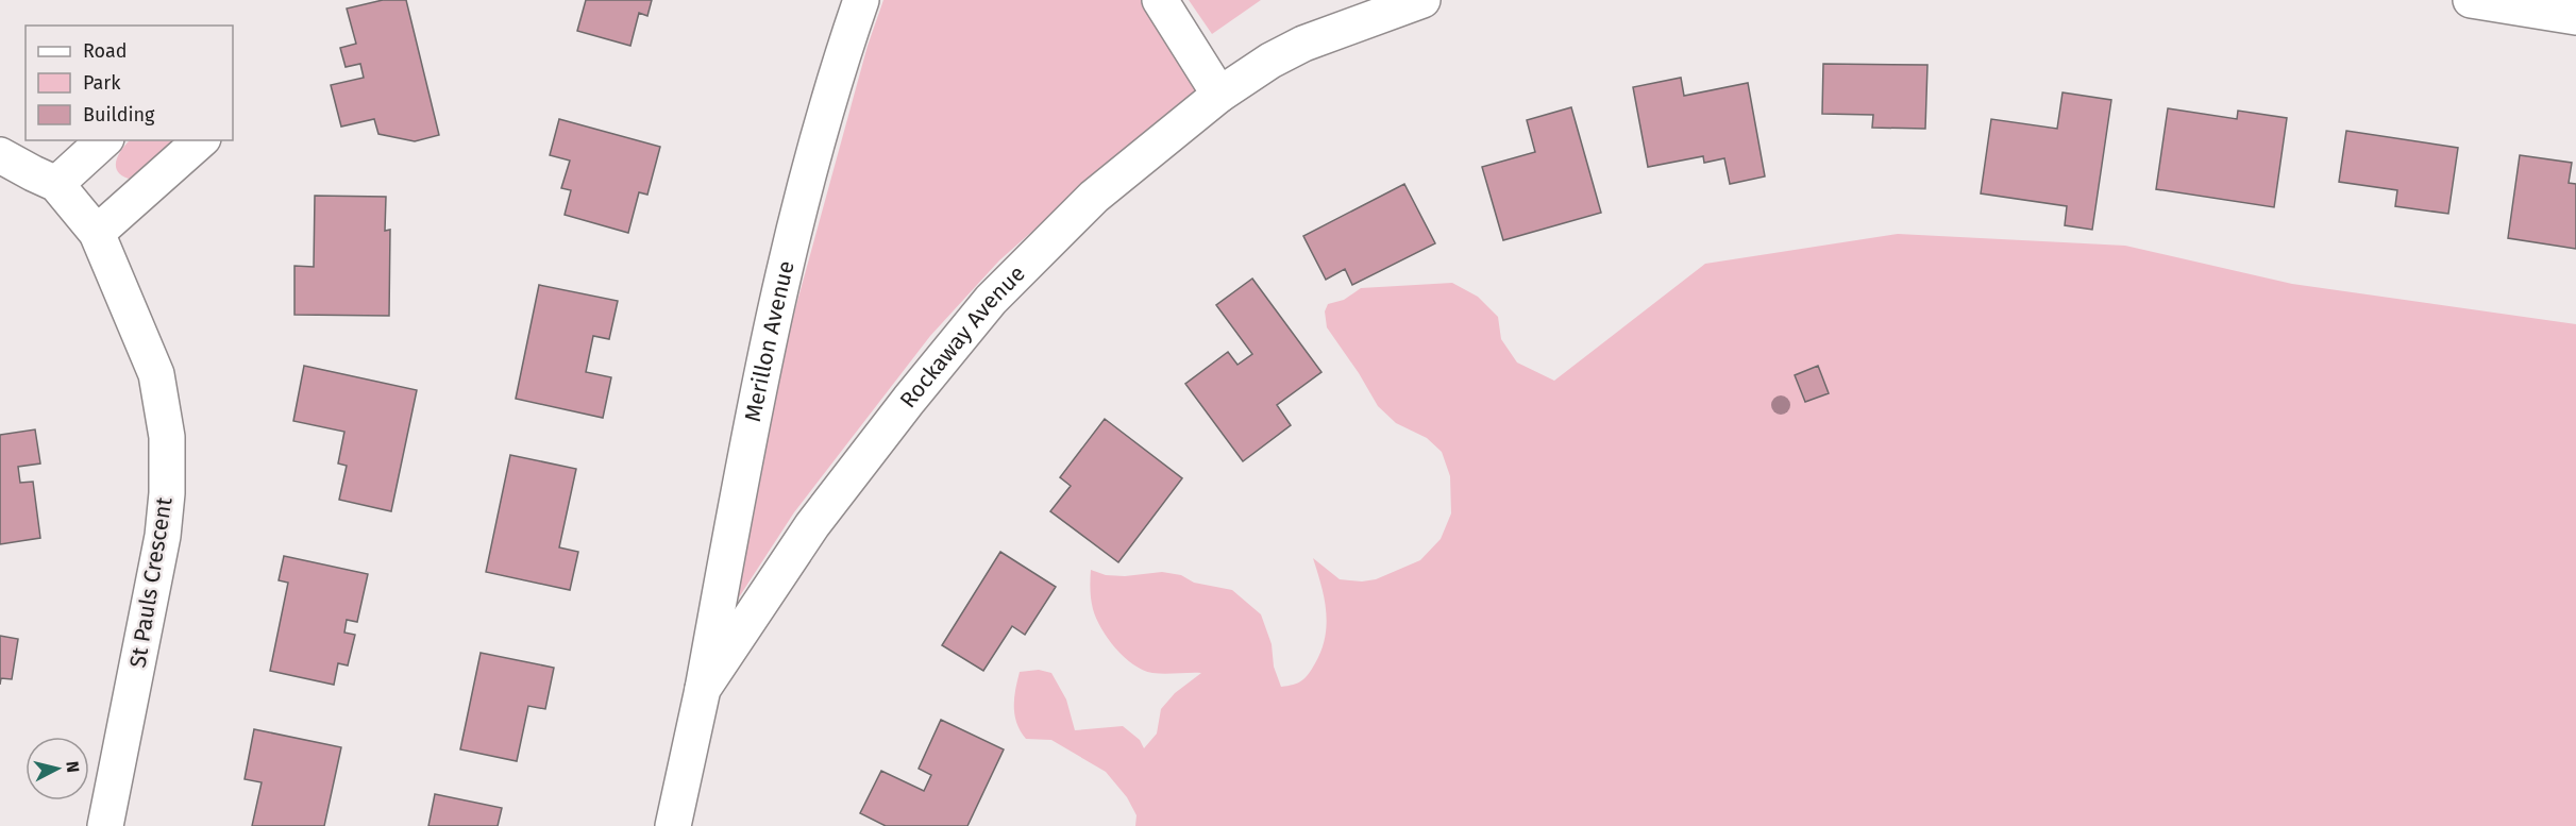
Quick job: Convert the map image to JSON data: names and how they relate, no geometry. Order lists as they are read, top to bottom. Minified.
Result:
{"streets":{"street":["Rockaway Avenue","Merillon Avenue","St Pauls Crescent"]},"crossings":[["Rockaway Avenue","Merillon Avenue"]],"legend":["Road","Park","Building"],"north":"right"}
